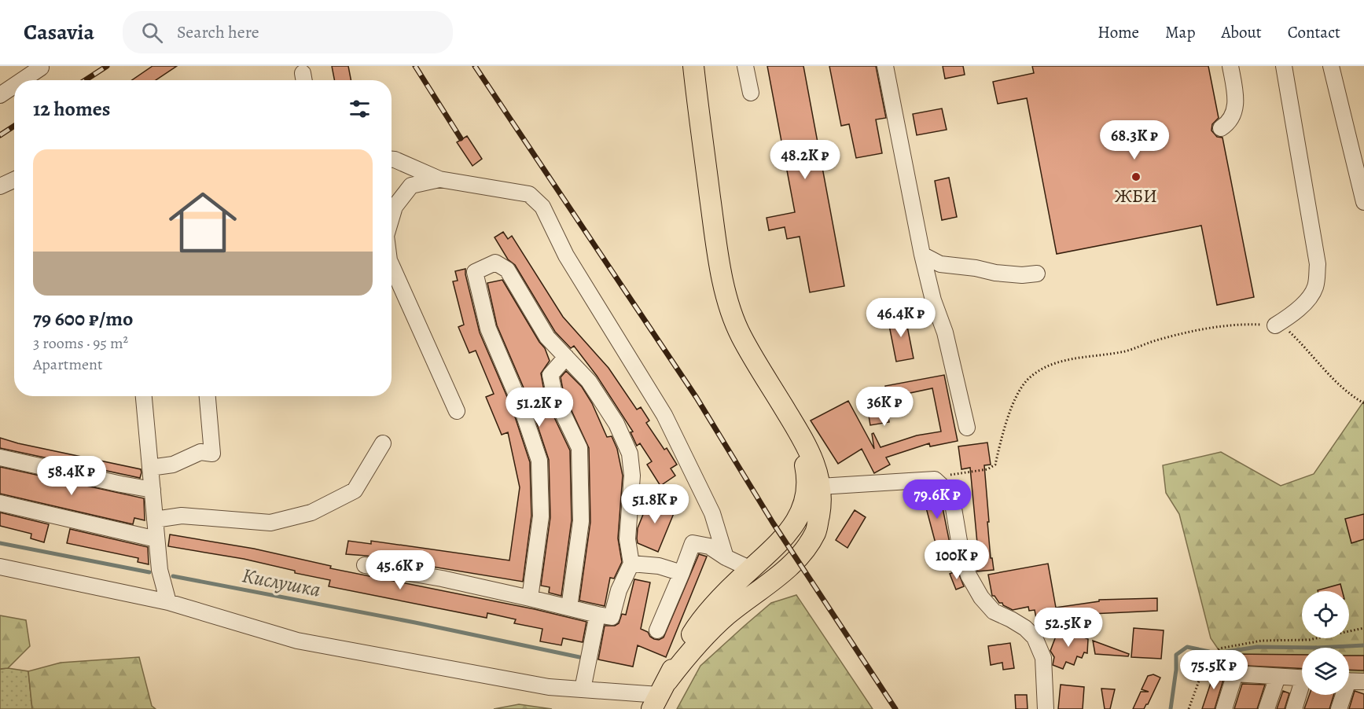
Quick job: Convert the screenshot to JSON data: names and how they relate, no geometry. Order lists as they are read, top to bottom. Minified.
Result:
{"water":["Кислушка"],"places":["ЖБИ"],"page":{"header":"Casavia","search":"Search here","nav":["Home","Map","About","Contact"],"heading":"12 homes","price":["68.3K ₽","48.2K ₽","46.4K ₽","36K ₽","51.2K ₽","58.4K ₽","79.6K ₽","51.8K ₽","100K ₽","45.6K ₽","52.5K ₽","75.5K ₽"],"list":[{"name":"79 600 ₽/mo","note":"3 rooms · 95 m² · Apartment"}]}}
